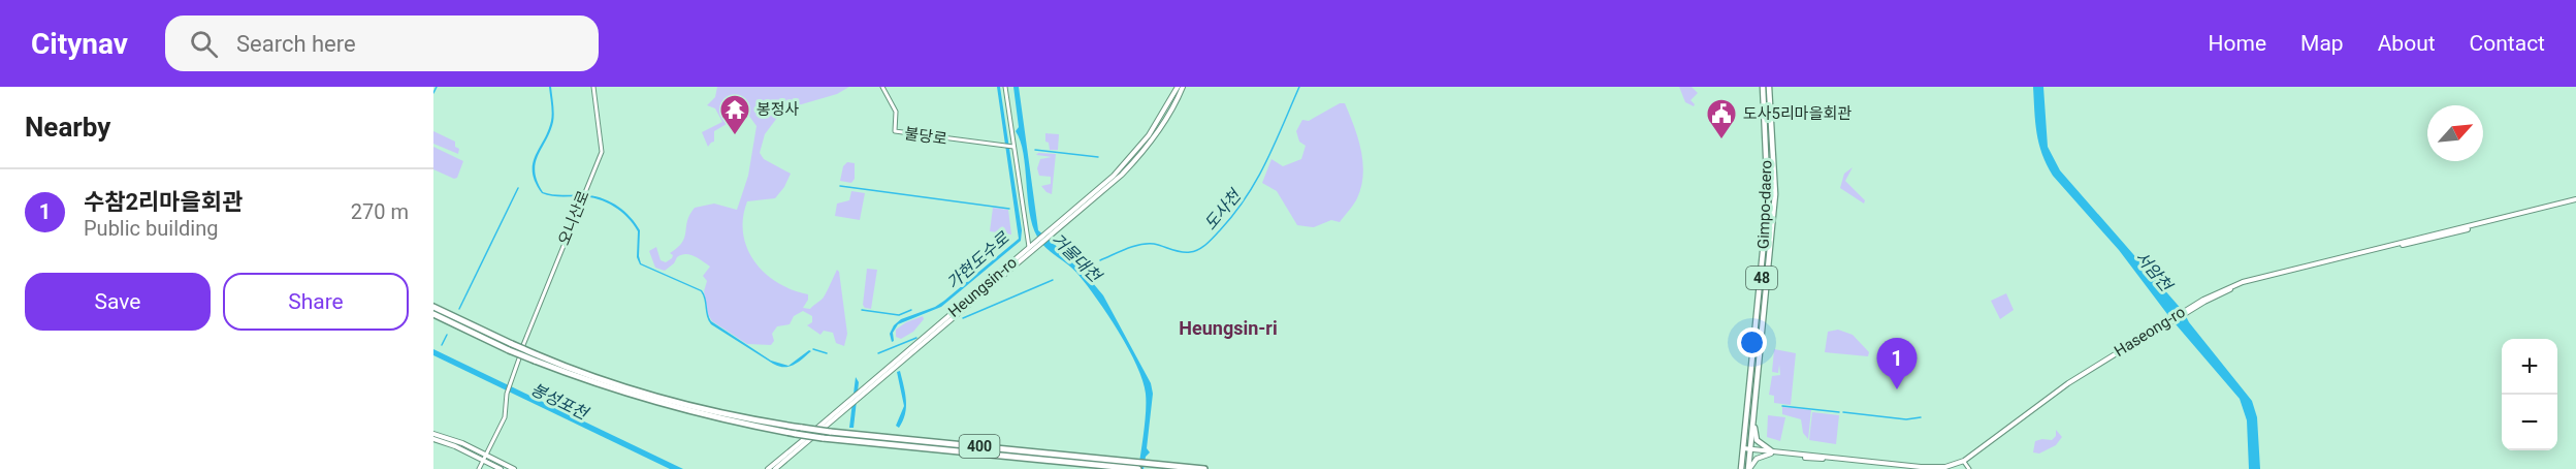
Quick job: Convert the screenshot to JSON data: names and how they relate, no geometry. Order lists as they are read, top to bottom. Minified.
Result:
{"streets":{"highway":["400"],"main road":["Gimpo-daero","48"],"street":["불당로","오니산로","Heungsin-ro","Haseong-ro"]},"crossings":[["Gimpo-daero","Haseong-ro"]],"districts":["Heungsin-ri"],"water":["도사천","거물대천","가현도수로","서암천","봉성포천"],"places":{"temple":["봉정사"],"public building":["도사5리마을회관"]},"north":"top right","page":{"header":"Citynav","search":"Search here","nav":["Home","Map","About","Contact"],"heading":"Nearby","list":[{"mark":"1","name":"수참2리마을회관","note":"Public building","value":"270 m"}],"buttons":["Save","Share"],"pins":"1","map_buttons":["+","−"]}}
